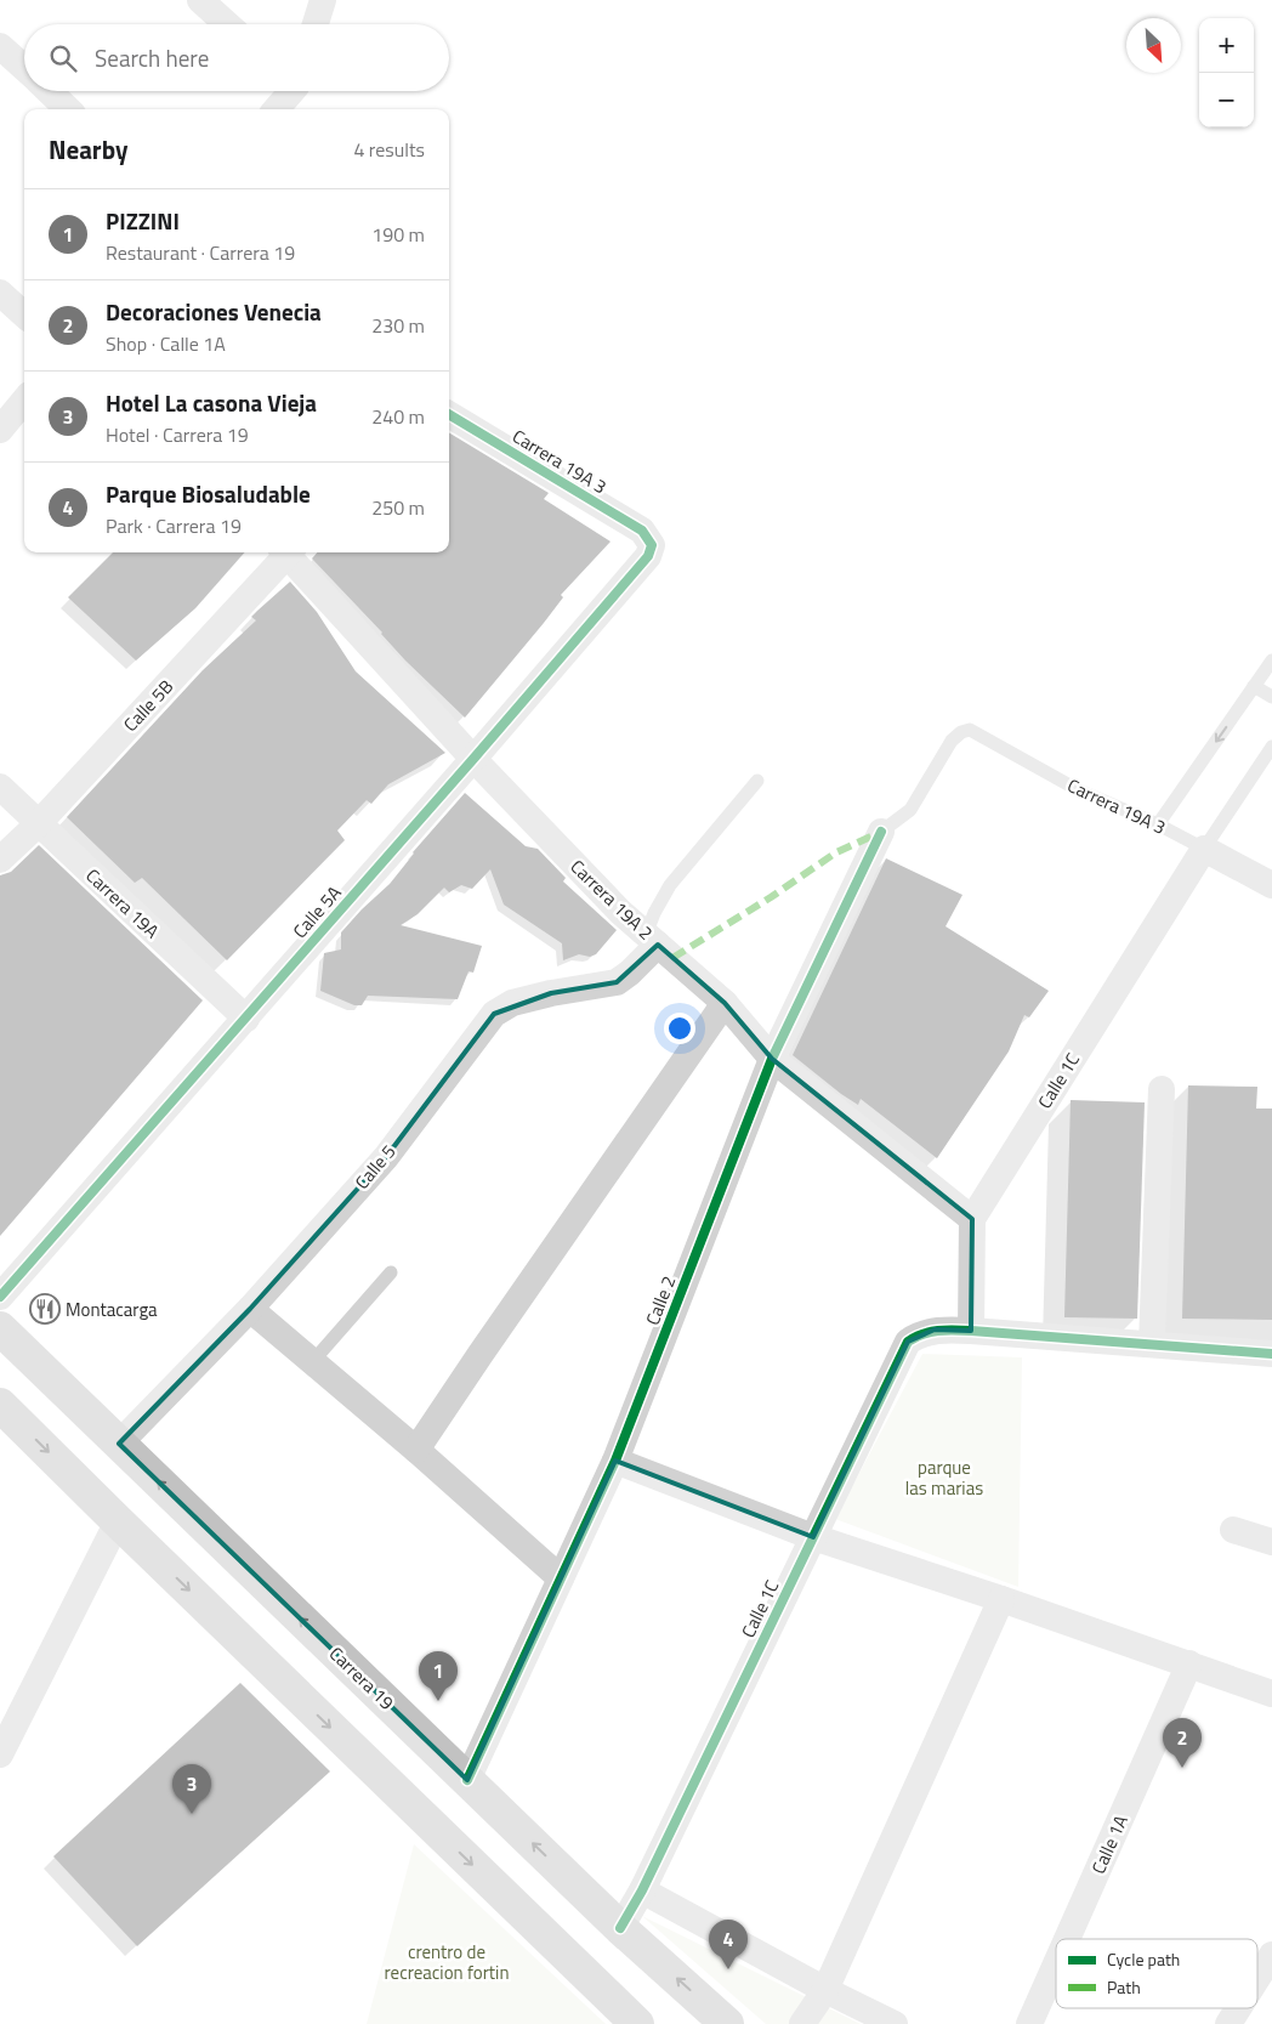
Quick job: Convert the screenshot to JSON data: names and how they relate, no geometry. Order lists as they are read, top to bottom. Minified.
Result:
{"streets":{"highway":["Carrera 19"],"street":["Carrera 19A 3","Calle 5B","Carrera 19A 2","Carrera 19A","Calle 5A","Calle 1C","Calle 5","Calle 2","Calle 1A"]},"crossings":[["Carrera 19A 3","Calle 5A"],["Carrera 19A 3","Calle 1C"],["Carrera 19A 3","Calle 2"],["Calle 5B","Carrera 19A"],["Carrera 19A 2","Calle 5A"],["Carrera 19A 2","Calle 1C"],["Carrera 19A 2","Calle 5"],["Carrera 19A 2","Calle 2"],["Carrera 19A","Calle 5A"],["Calle 1C","Carrera 19"],["Calle 5","Carrera 19"],["Calle 2","Carrera 19"]],"parks":["parque las marias","crentro de recreacion fortin"],"places":{"restaurant":["Montacarga"]},"legend":["Cycle path","Path"],"north":"bottom right","page":{"map_buttons":["+","−"],"search":"Search here","heading":["Nearby","4 results"],"list":[{"mark":"1","name":"PIZZINI","note":"Restaurant · Carrera 19","value":"190 m"},{"mark":"2","name":"Decoraciones Venecia","note":"Shop · Calle 1A","value":"230 m"},{"mark":"3","name":"Hotel La casona Vieja","note":"Hotel · Carrera 19","value":"240 m"},{"mark":"4","name":"Parque Biosaludable","note":"Park · Carrera 19","value":"250 m"}],"pins":["1","2","3","4"]}}
